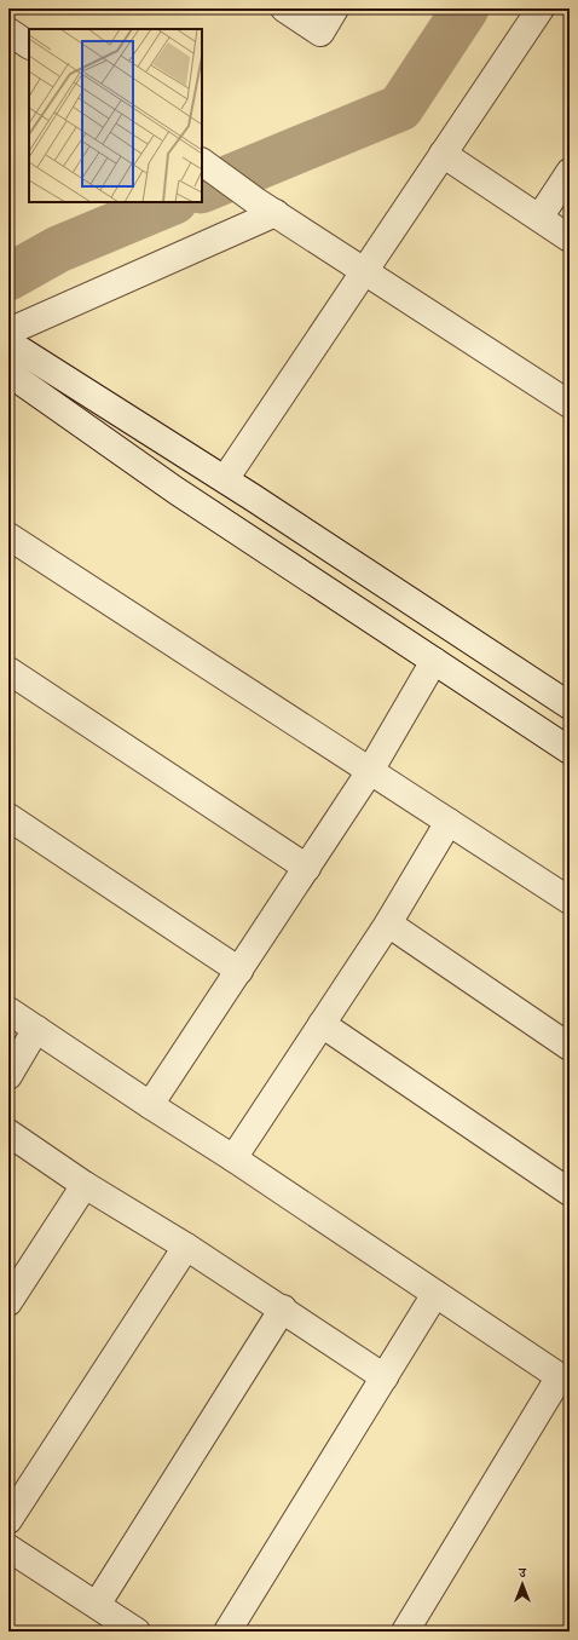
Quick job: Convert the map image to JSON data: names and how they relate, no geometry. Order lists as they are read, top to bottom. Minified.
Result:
{"north":"top"}
